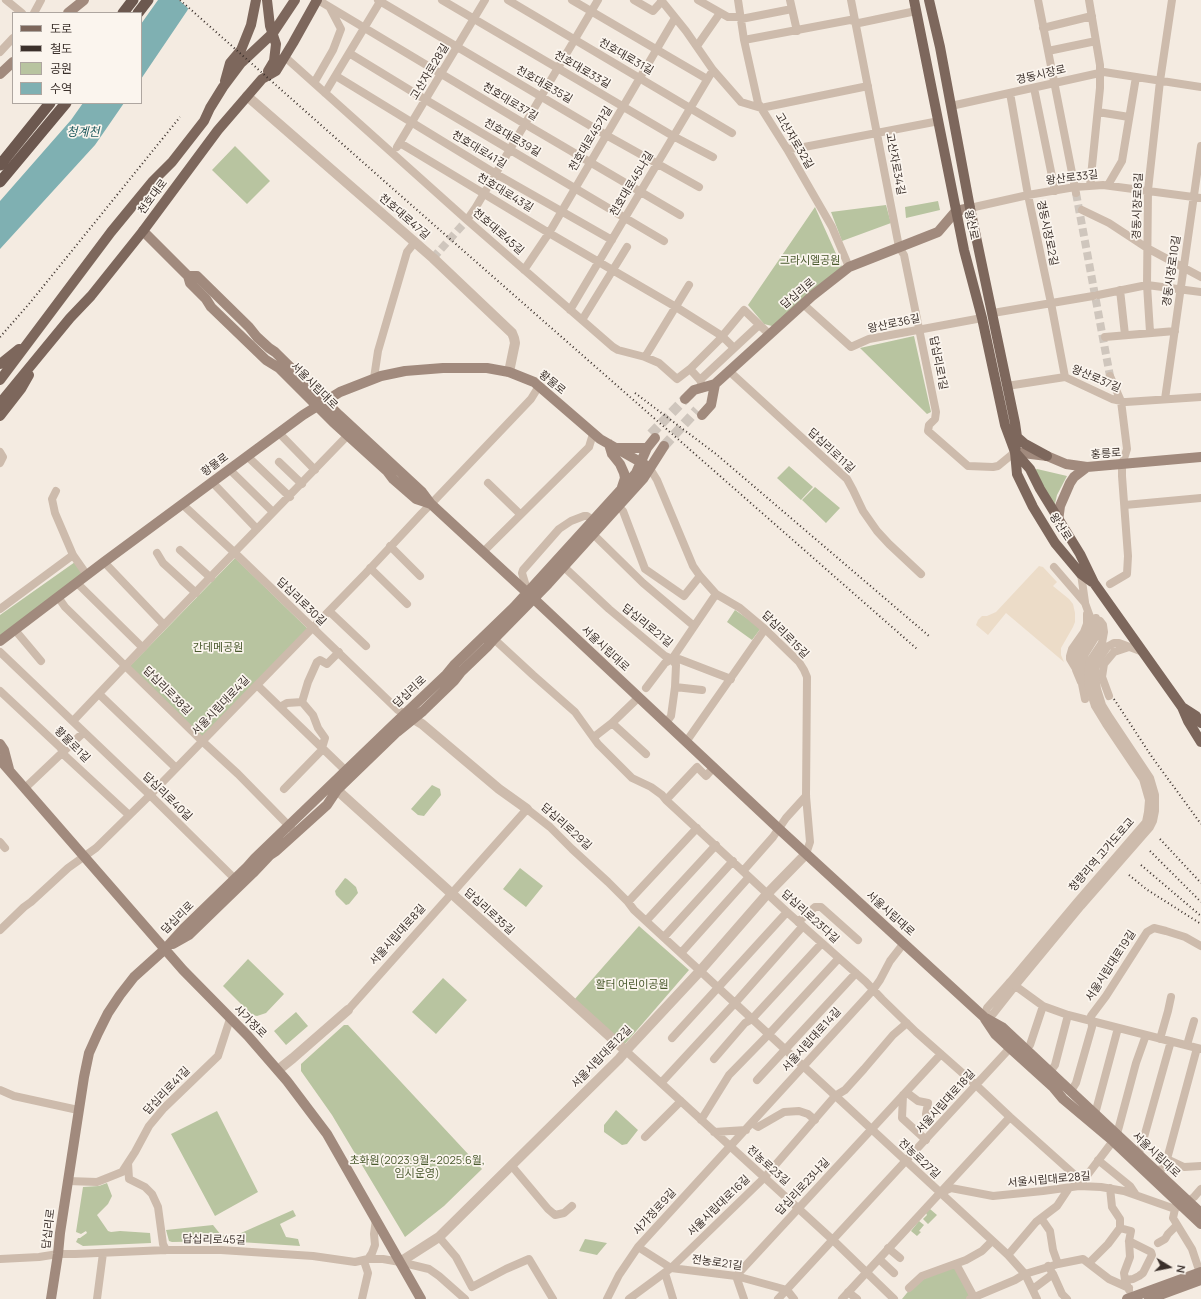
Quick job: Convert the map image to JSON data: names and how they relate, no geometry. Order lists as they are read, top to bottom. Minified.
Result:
{"streets":{"main road":["천호대로","왕산로","답십리로","황물로","서울시립대로","홍릉로","사가정로"],"street":["천호대로31길","천호대로33길","고산자로28길","경동시장로","천호대로35길","천호대로37길","천호대로39길","천호대로45가길","고산자로32길","천호대로41길","고산자로34길","왕산로33길","천호대로45나길","천호대로43길","경동시장로8길","천호대로47길","천호대로45길","경동시장로2길","경동시장로10길","왕산로36길","답십리로1길","왕산로37길","답십리로11길","답십리로30길","답십리로21길","답십리로15길","답십리로38길","서울시립대로4길","황물로1길","답십리로40길","답십리로29길","청량리역 고가도로교","답십리로35길","답십리로23다길","서울시립대로8길","서울시립대로19길","서울시립대로14길","서울시립대로12길","답십리로41길","서울시립대로18길","전농로27길","전농로23길","서울시립대로28길","답십리로23나길","서울시립대로16길","사가정로9길","답십리로45길","전농로21길"]},"crossings":[["천호대로31길","천호대로45가길"],["천호대로31길","천호대로45나길"],["천호대로33길","고산자로28길"],["천호대로33길","천호대로45가길"],["천호대로33길","천호대로45나길"],["고산자로28길","천호대로35길"],["고산자로28길","천호대로37길"],["고산자로28길","천호대로39길"],["고산자로28길","천호대로41길"],["고산자로28길","천호대로43길"],["고산자로28길","천호대로45길"],["경동시장로","경동시장로8길"],["경동시장로","왕산로"],["경동시장로","경동시장로2길"],["천호대로35길","천호대로45가길"],["천호대로35길","천호대로45나길"],["천호대로37길","천호대로45가길"],["천호대로37길","천호대로45나길"],["천호대로37길","천호대로"],["천호대로39길","천호대로45가길"],["천호대로39길","천호대로45나길"],["천호대로45가길","천호대로41길"],["천호대로45가길","천호대로43길"],["천호대로45가길","천호대로45길"],["고산자로32길","답십리로"],["천호대로41길","천호대로45나길"],["고산자로34길","답십리로"],["고산자로34길","답십리로1길"],["왕산로33길","경동시장로8길"],["왕산로33길","왕산로"],["왕산로33길","경동시장로2길"],["왕산로33길","경동시장로10길"],["천호대로45나길","천호대로43길"],["천호대로45나길","천호대로45길"],["천호대로","천호대로47길"],["천호대로","천호대로45길"],["천호대로","서울시립대로"],["천호대로47길","황물로"],["왕산로","답십리로"],["왕산로","왕산로36길"],["왕산로","답십리로1길"],["왕산로","왕산로37길"],["왕산로","홍릉로"],["경동시장로2길","왕산로37길"],["경동시장로10길","왕산로37길"],["답십리로","왕산로36길"],["답십리로","답십리로1길"],["답십리로","황물로"],["답십리로","서울시립대로"],["답십리로","답십리로11길"],["답십리로","답십리로30길"],["답십리로","답십리로21길"],["답십리로","답십리로15길"],["답십리로","답십리로38길"],["답십리로","답십리로40길"],["답십리로","답십리로29길"],["답십리로","답십리로35길"],["답십리로","답십리로23다길"],["답십리로","사가정로"],["답십리로","답십리로41길"],["답십리로","답십리로45길"],["왕산로36길","답십리로1길"],["답십리로1길","홍릉로"],["황물로","서울시립대로"],["황물로","답십리로30길"],["황물로","답십리로15길"],["황물로","답십리로38길"],["황물로","서울시립대로4길"],["서울시립대로","답십리로15길"],["서울시립대로","서울시립대로4길"],["서울시립대로","청량리역 고가도로교"],["서울시립대로","답십리로23다길"],["서울시립대로","서울시립대로19길"],["서울시립대로","서울시립대로14길"],["서울시립대로","서울시립대로12길"],["서울시립대로","서울시립대로18길"],["서울시립대로","서울시립대로28길"],["답십리로30길","서울시립대로4길"],["답십리로30길","답십리로29길"],["답십리로15길","서울시립대로12길"],["답십리로38길","서울시립대로4길"],["서울시립대로4길","황물로1길"],["서울시립대로4길","답십리로40길"],["서울시립대로4길","사가정로"],["답십리로29길","서울시립대로8길"],["답십리로29길","서울시립대로12길"],["답십리로29길","전농로27길"],["답십리로35길","서울시립대로8길"],["답십리로35길","서울시립대로12길"],["답십리로35길","전농로23길"],["답십리로23다길","서울시립대로14길"],["답십리로23다길","서울시립대로12길"],["답십리로23다길","서울시립대로18길"],["답십리로23다길","서울시립대로28길"],["답십리로23다길","답십리로23나길"],["답십리로23다길","서울시립대로16길"],["서울시립대로8길","사가정로"],["사가정로","서울시립대로12길"],["사가정로","답십리로41길"],["사가정로","답십리로45길"],["서울시립대로14길","전농로27길"],["서울시립대로14길","전농로23길"],["서울시립대로14길","사가정로9길"],["서울시립대로12길","전농로27길"],["서울시립대로12길","전농로23길"],["서울시립대로12길","답십리로45길"],["서울시립대로18길","전농로27길"],["서울시립대로18길","전농로23길"],["서울시립대로18길","전농로21길"],["전농로27길","서울시립대로28길"],["전농로27길","답십리로23나길"],["전농로27길","서울시립대로16길"],["전농로23길","답십리로23나길"],["전농로23길","서울시립대로16길"],["전농로23길","사가정로9길"],["답십리로23나길","전농로21길"],["서울시립대로16길","전농로21길"],["사가정로9길","전농로21길"]],"water":["청계천"],"parks":["그라시엘공원","간데메공원","활터 어린이공원","초화원(2023.9월~2025.6월, 임시운영)"],"legend":["도로","철도","공원","수역"],"north":"right"}
